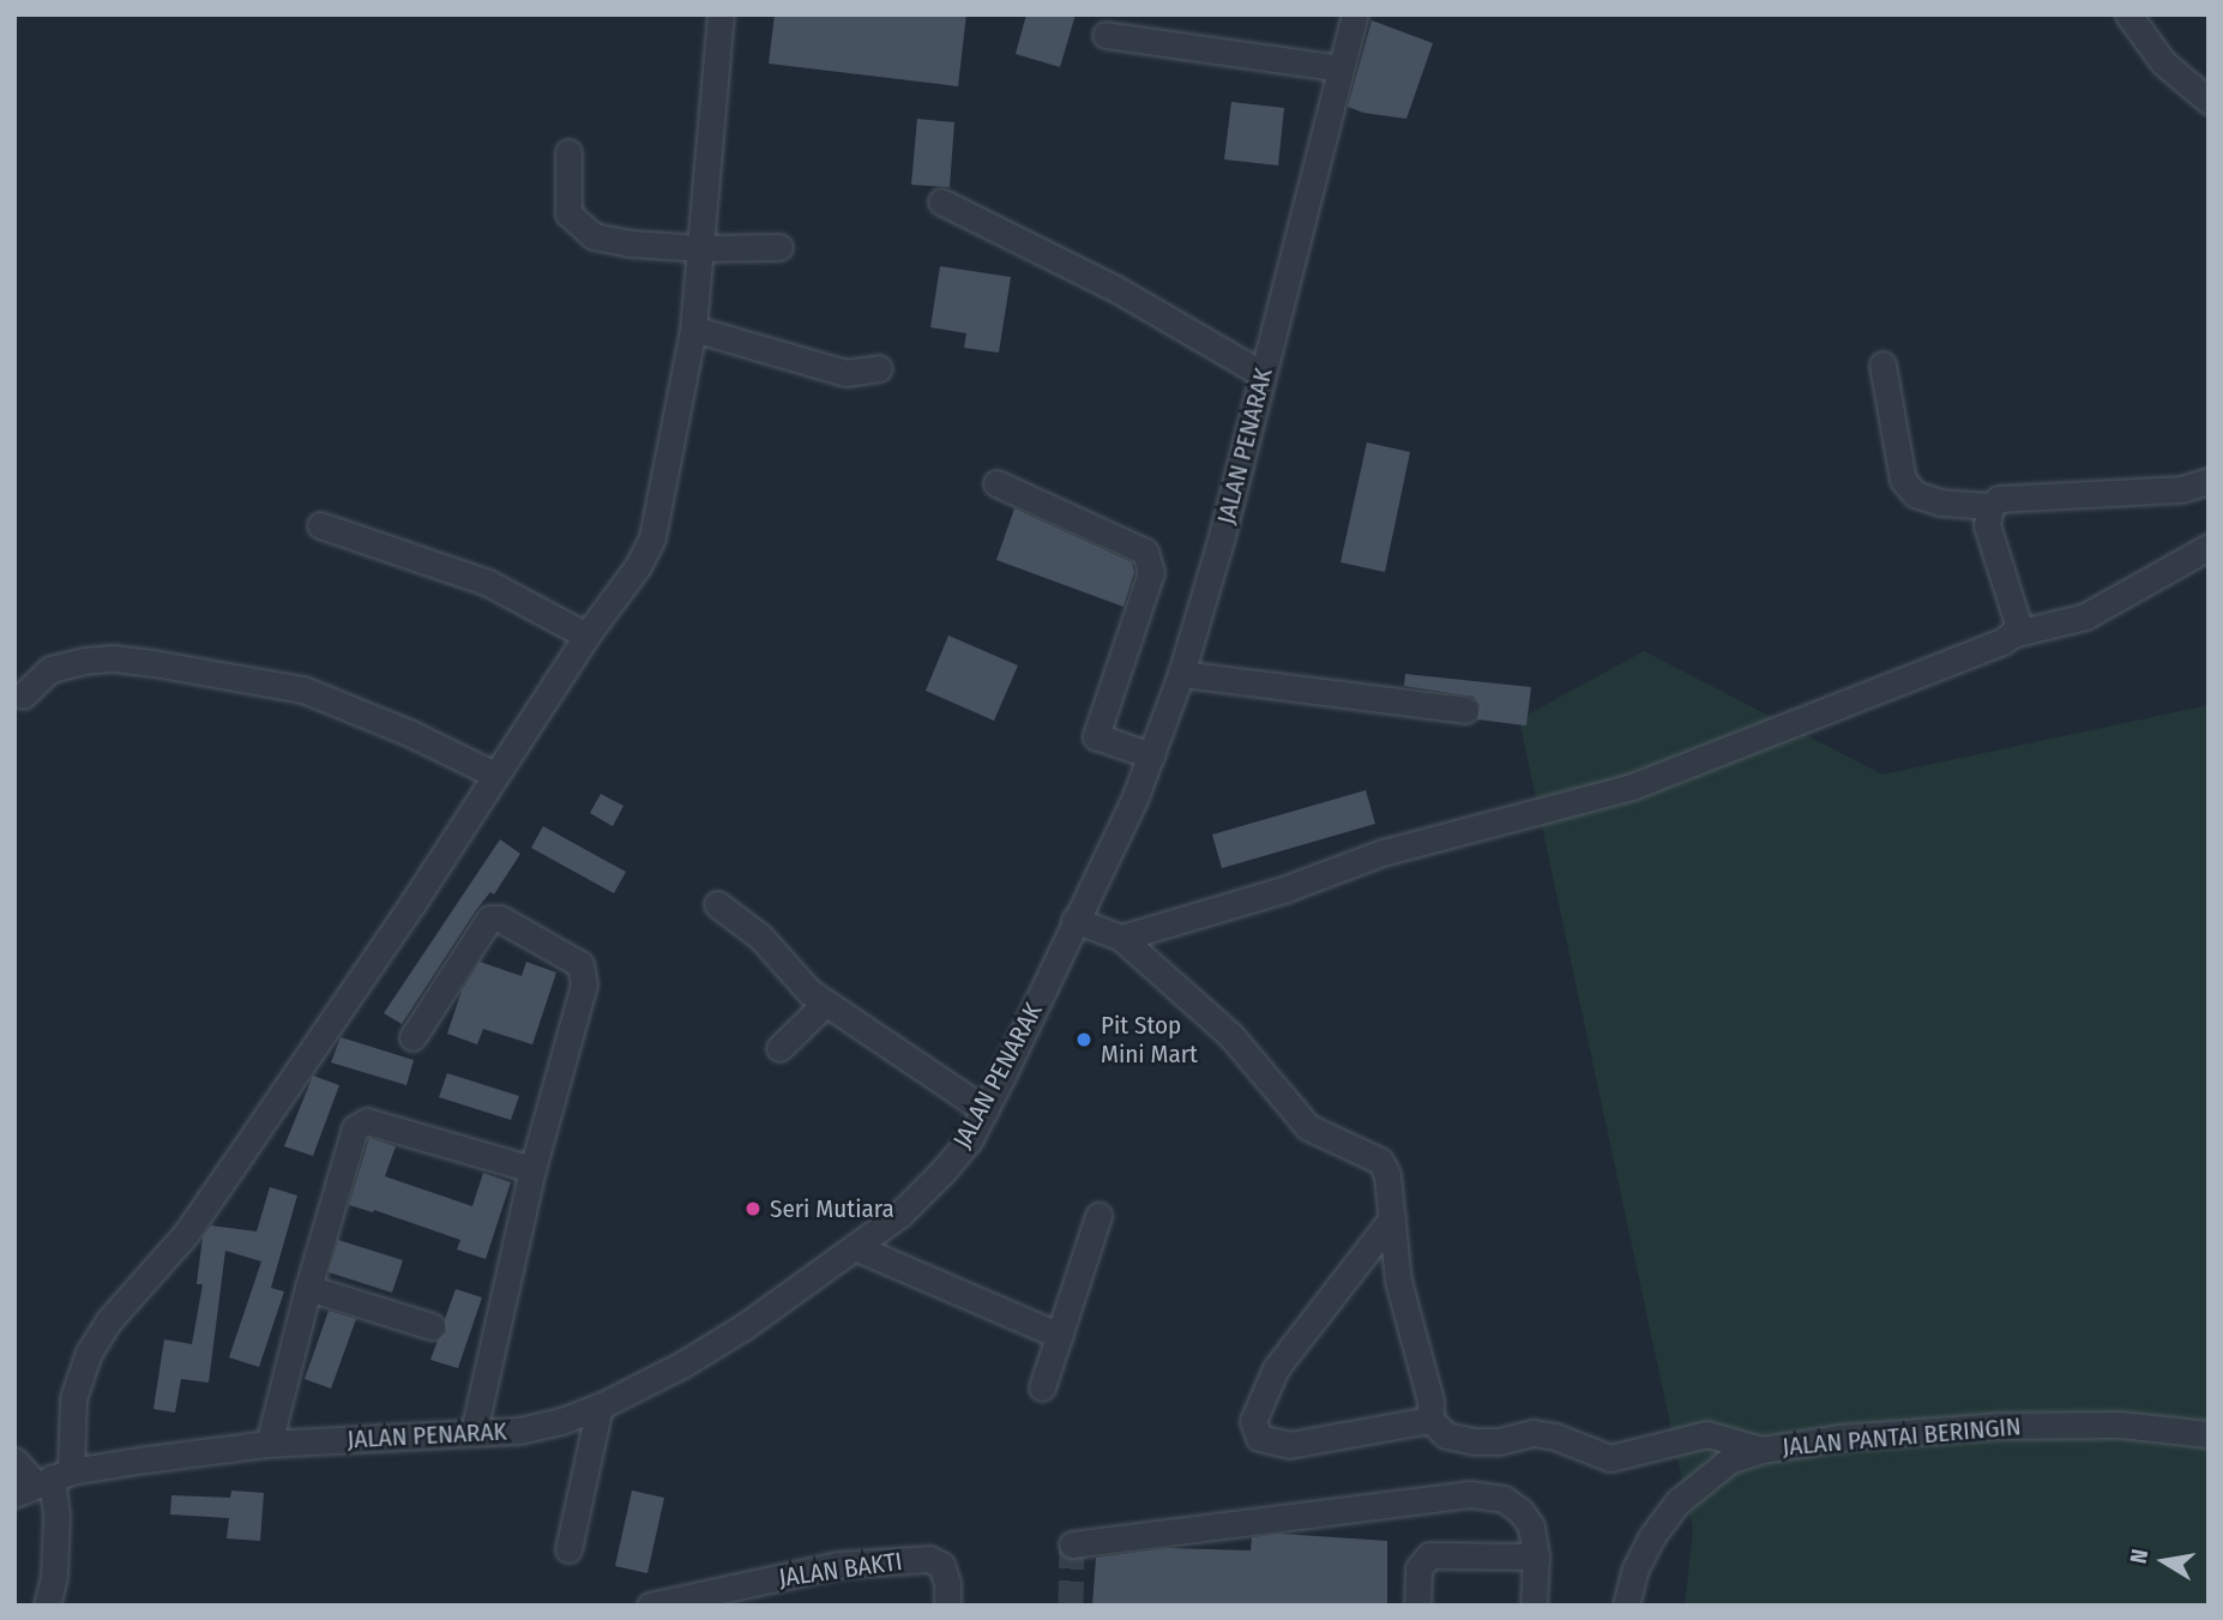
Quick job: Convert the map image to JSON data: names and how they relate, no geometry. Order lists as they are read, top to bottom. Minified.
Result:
{"streets":{"street":["JALAN PENARAK","JALAN PANTAI BERINGIN","JALAN BAKTI"]},"places":["Pit Stop Mini Mart","Seri Mutiara"],"north":"left"}
